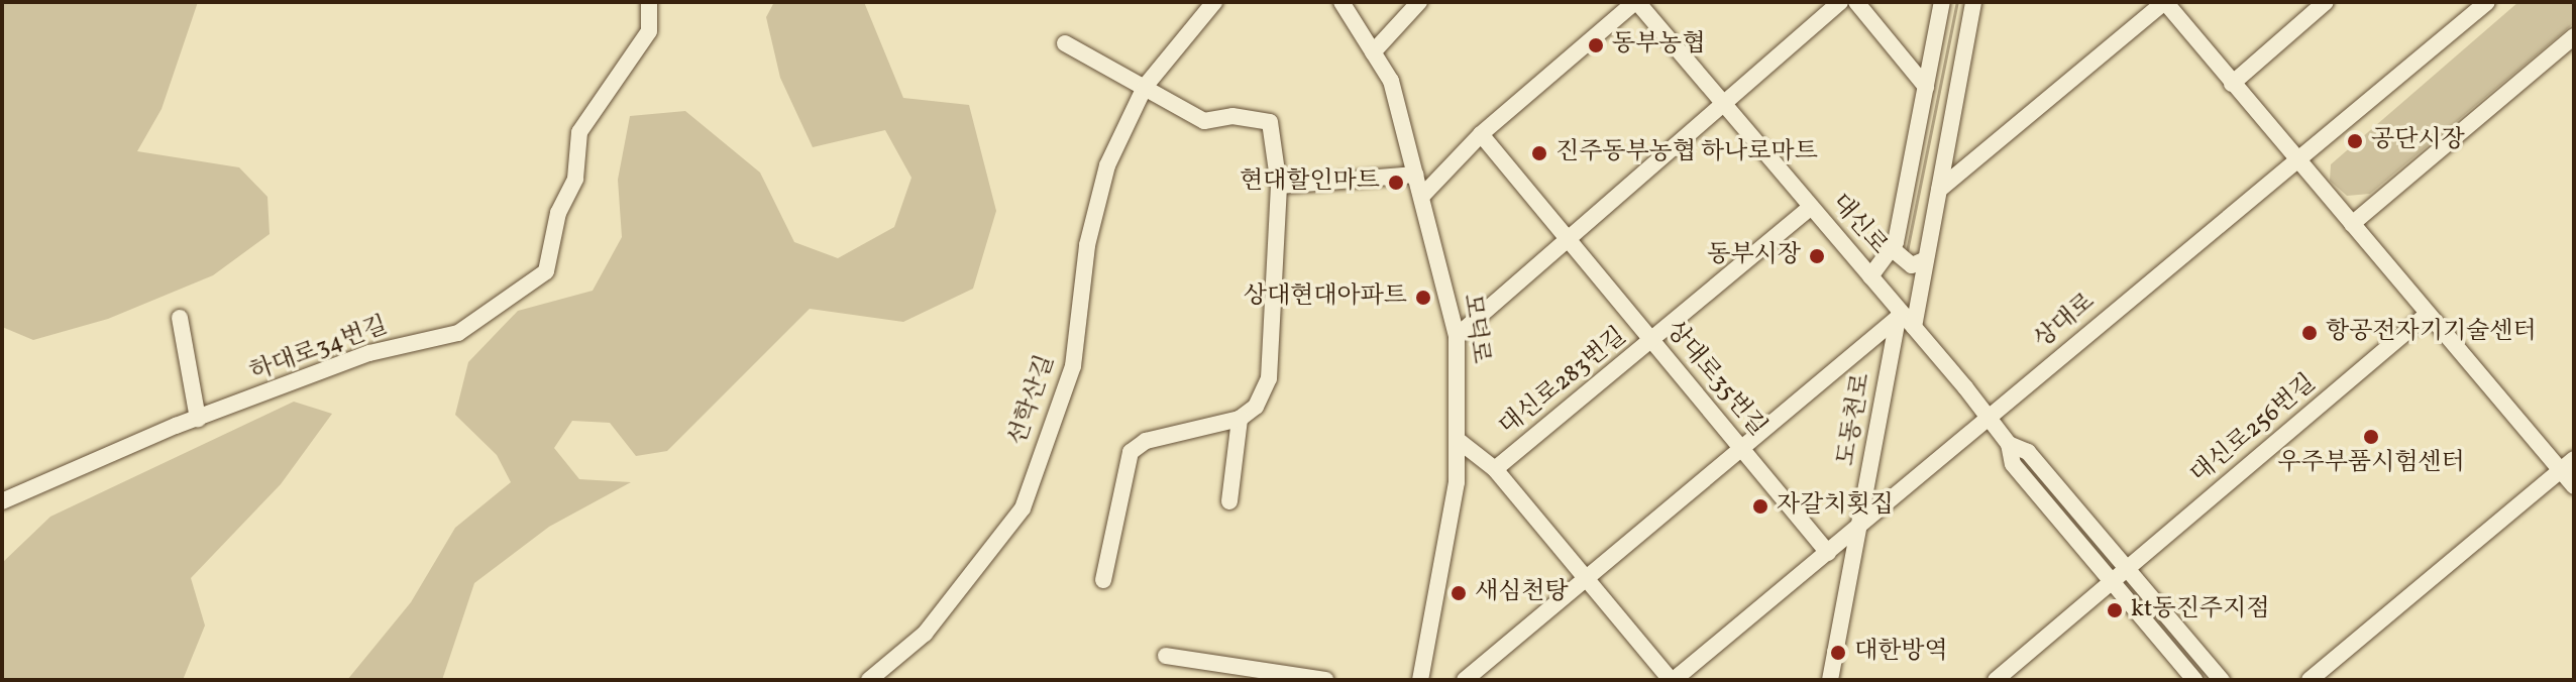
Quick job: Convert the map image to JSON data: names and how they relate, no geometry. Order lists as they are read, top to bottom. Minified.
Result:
{"streets":{"street":["대신로","상대로","모덕로","하대로34번길","상대로35번길","대신로283번길","선학산길","도동천로","대신로256번길"]},"crossings":[["대신로","상대로"],["대신로","대신로283번길"],["대신로","도동천로"],["대신로","대신로256번길"],["상대로","상대로35번길"],["상대로","도동천로"],["상대로35번길","대신로283번길"]],"places":["동부농협","공단시장","진주동부농협 하나로마트","현대할인마트","동부시장","상대현대아파트","항공전자기기술센터","우주부품시험센터","자갈치횟집","새심천탕","kt동진주지점","대한방역"]}
